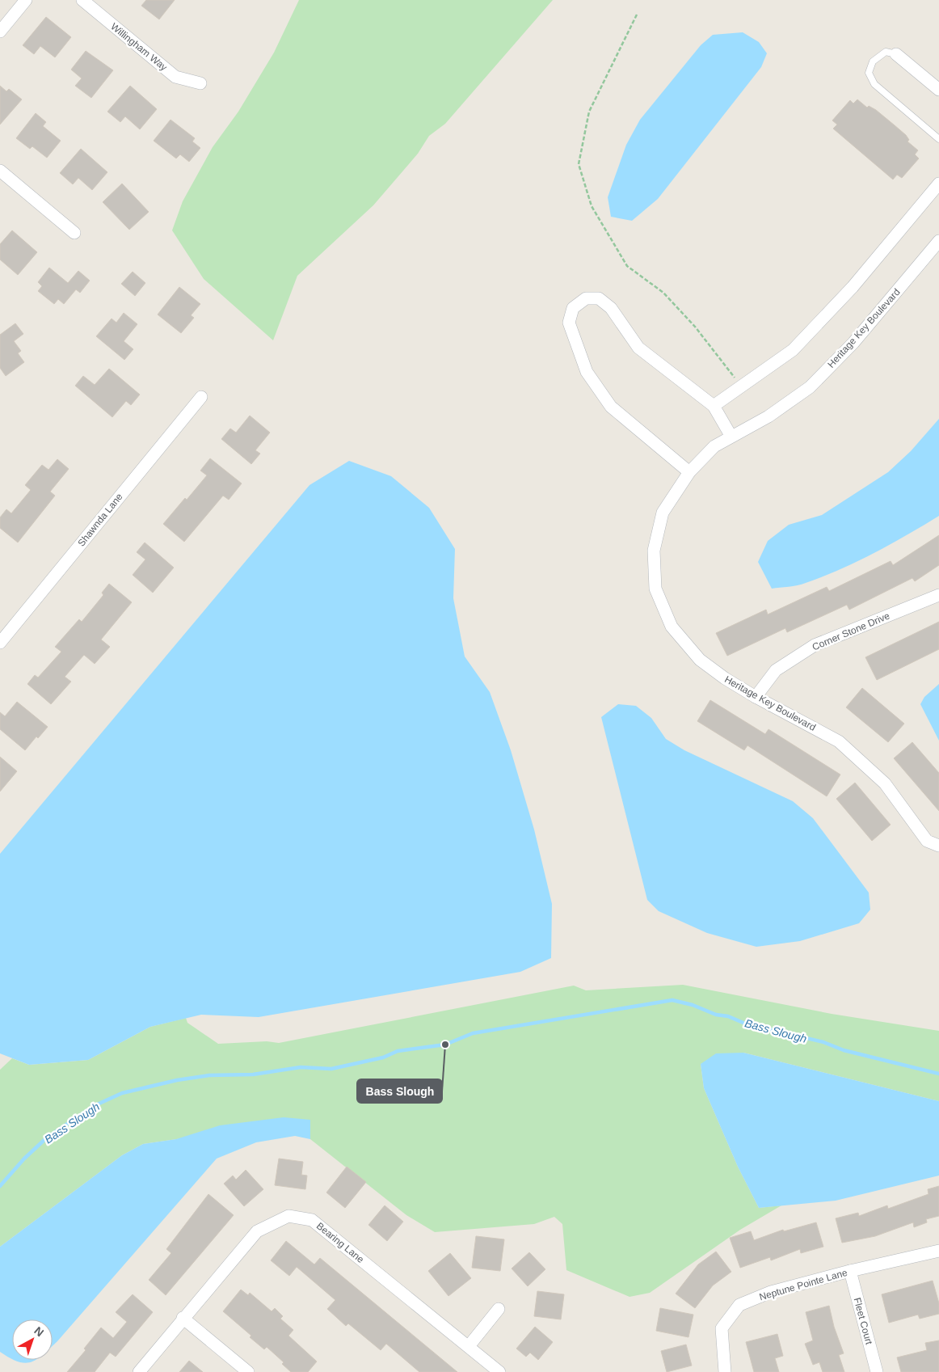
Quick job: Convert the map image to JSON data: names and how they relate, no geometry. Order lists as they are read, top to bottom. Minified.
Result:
{"streets":{"street":["Willingham Way","Heritage Key Boulevard","Shawnda Lane","Corner Stone Drive","Bearing Lane","Neptune Pointe Lane","Fleet Court"]},"crossings":[["Heritage Key Boulevard","Corner Stone Drive"],["Neptune Pointe Lane","Fleet Court"]],"water":["Bass Slough"],"places":["Bass Slough"],"north":"top right"}
